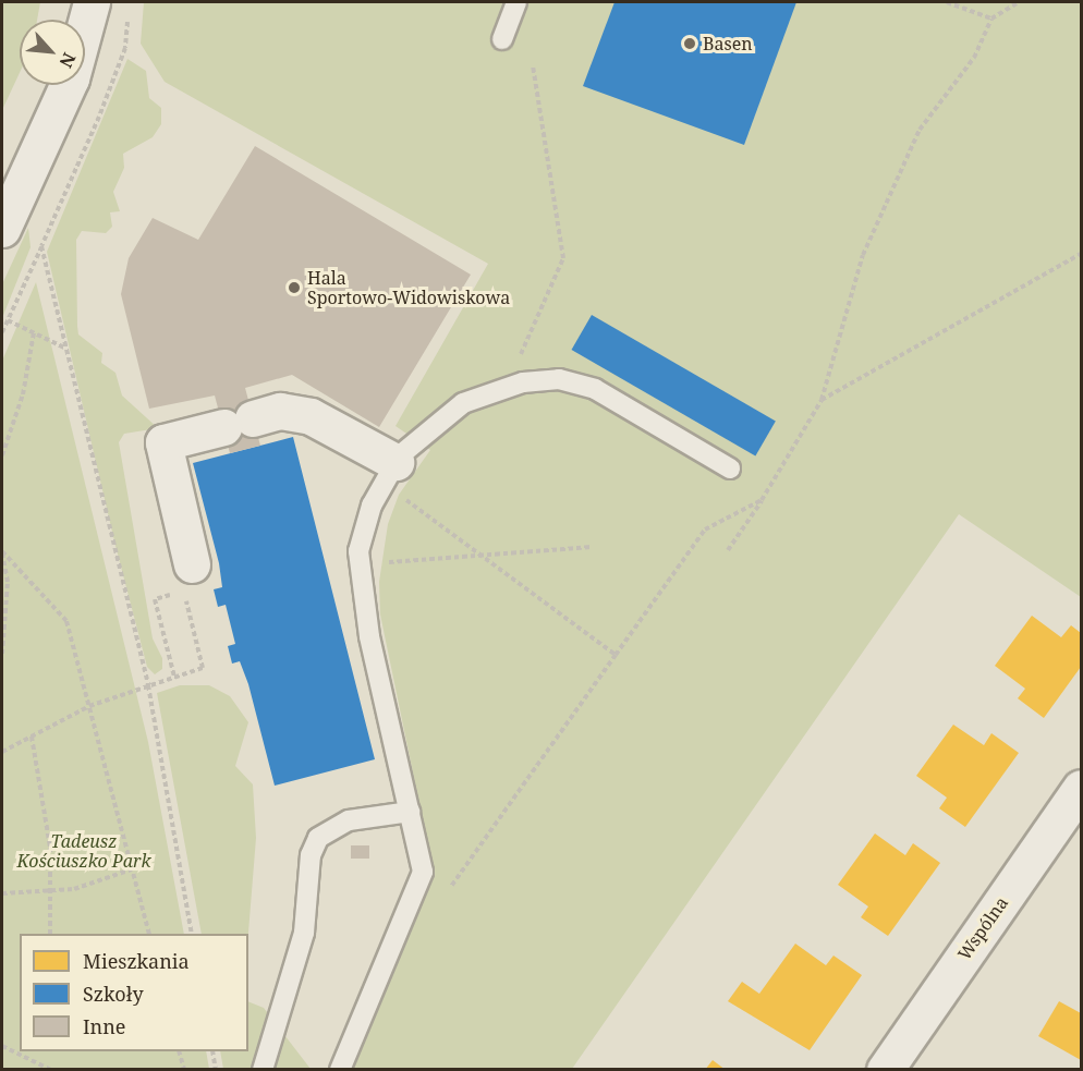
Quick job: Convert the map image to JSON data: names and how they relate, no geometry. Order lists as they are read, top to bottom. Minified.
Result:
{"streets":{"street":["Wspólna"]},"parks":["Tadeusz Kościuszko Park"],"places":["Basen","Hala Sportowo-Widowiskowa"],"legend":["Mieszkania","Szkoły","Inne"],"north":"bottom right"}
